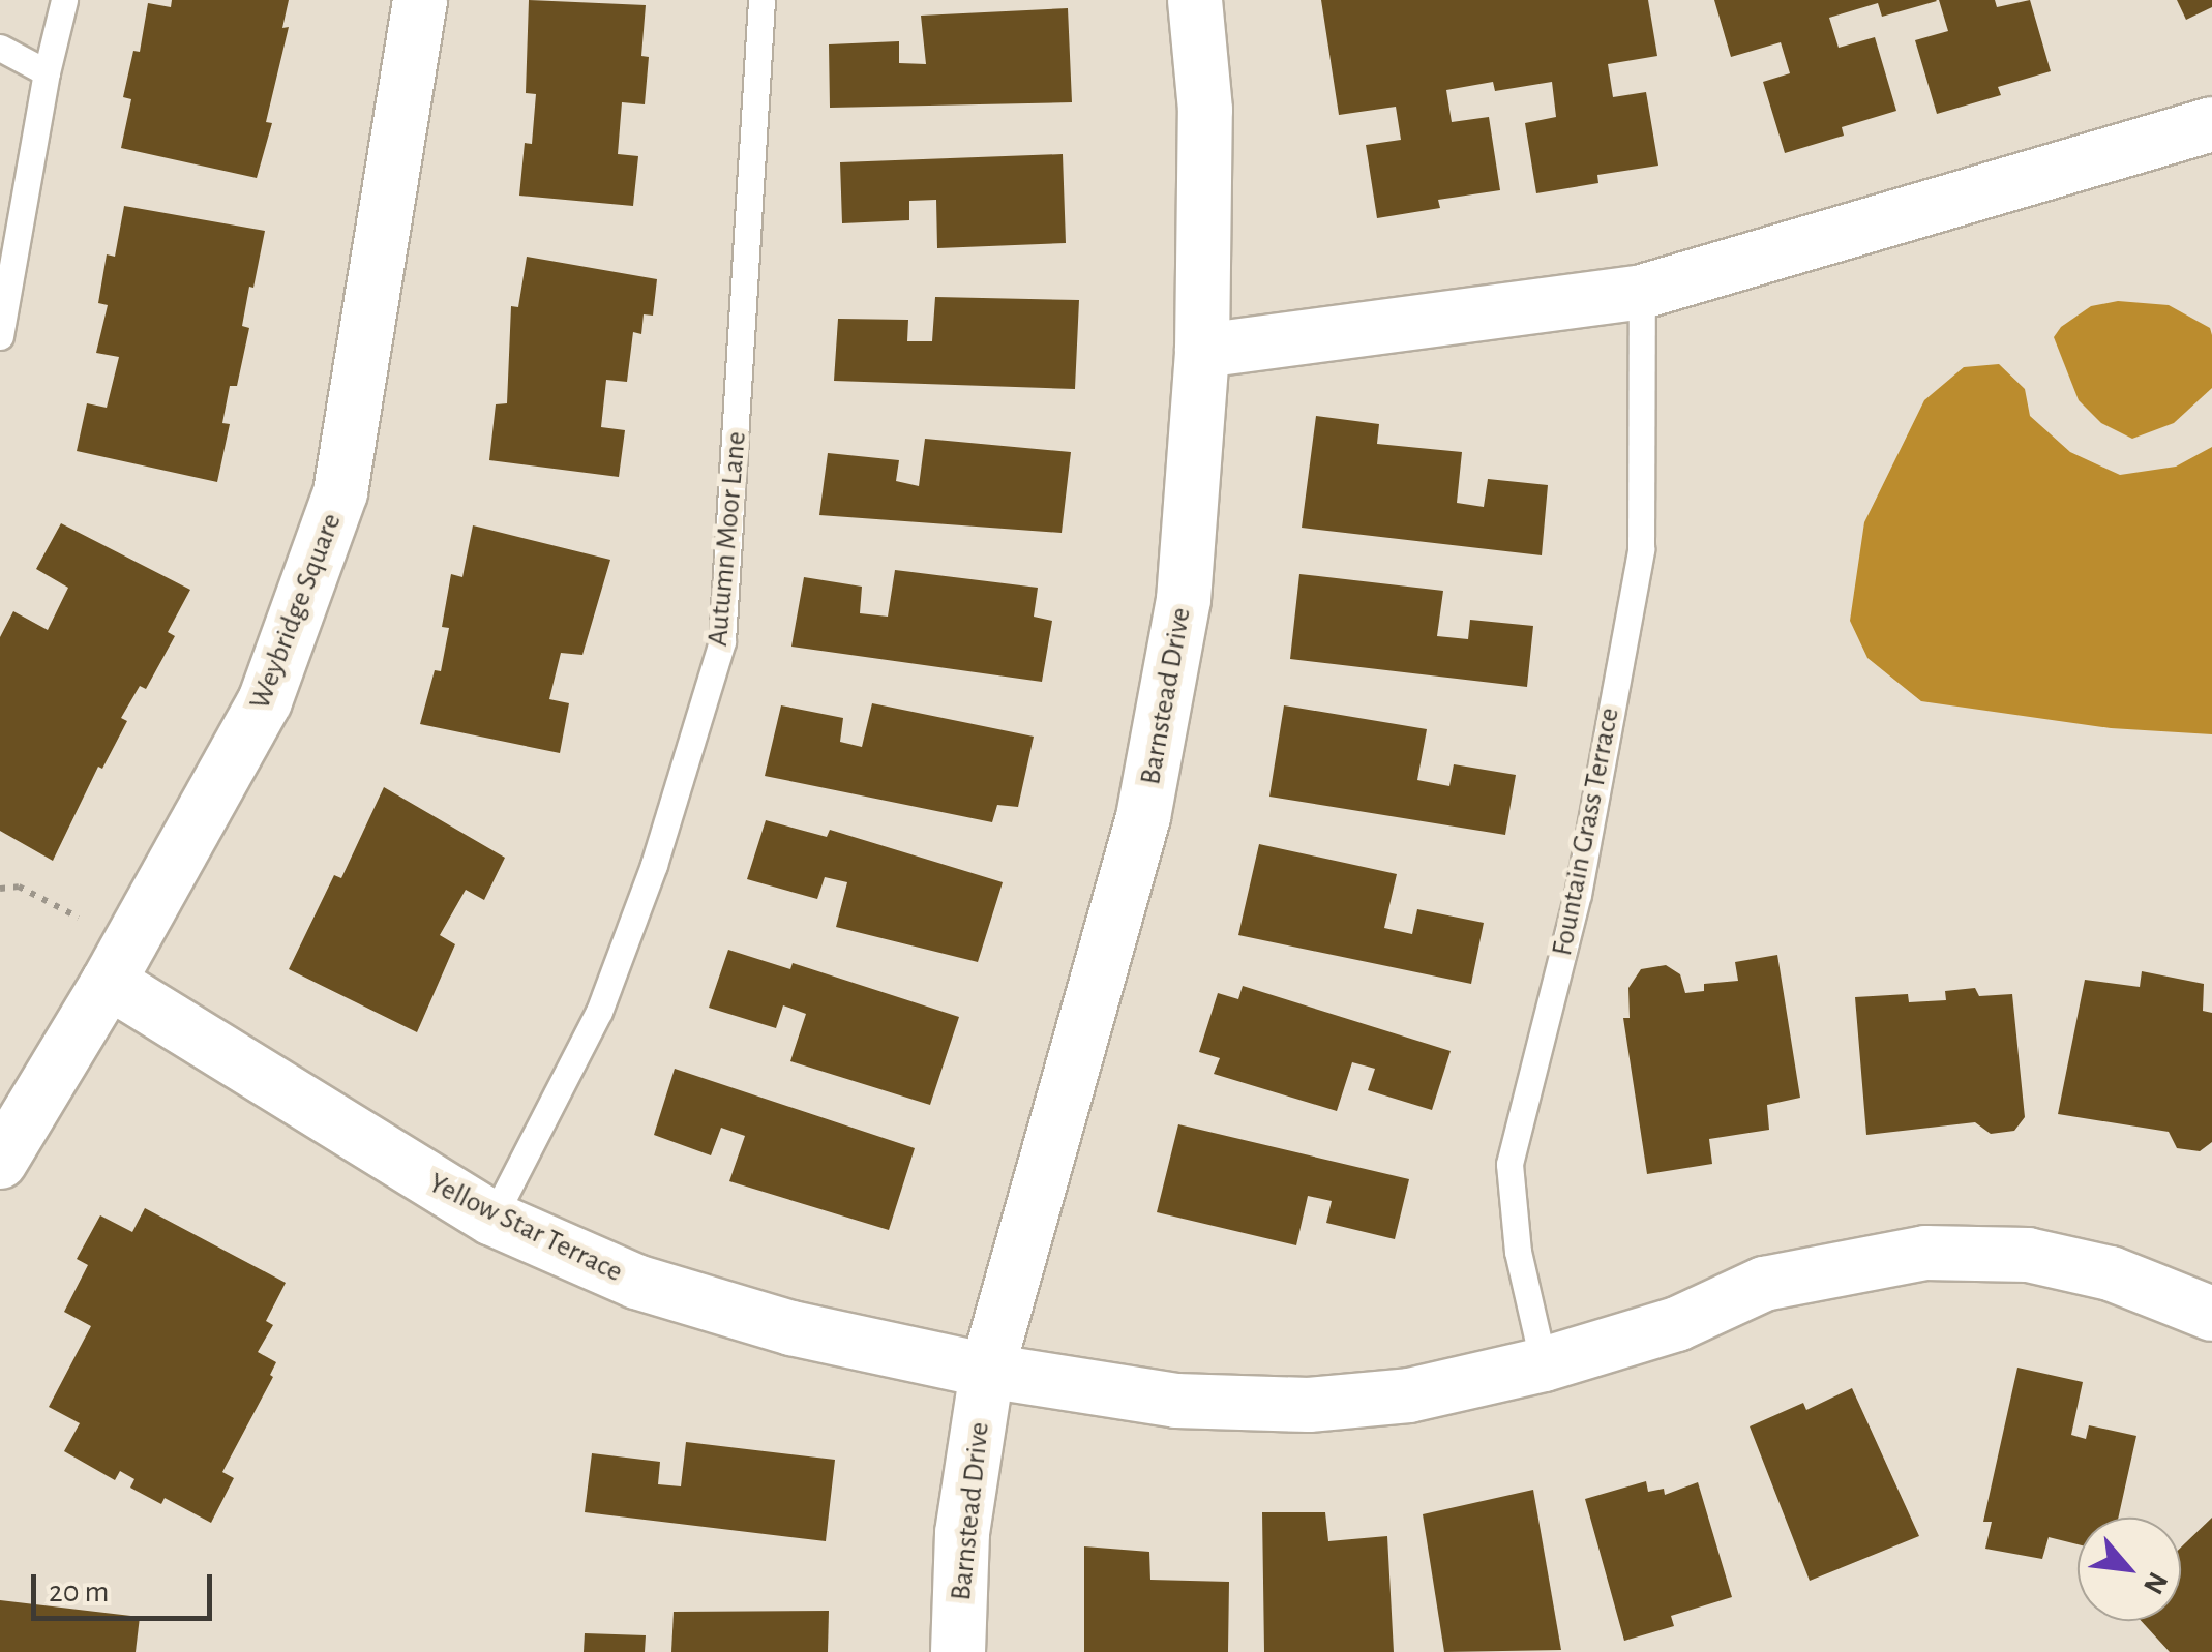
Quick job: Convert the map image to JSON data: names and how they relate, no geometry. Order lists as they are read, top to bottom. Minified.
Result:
{"streets":{"street":["Weybridge Square","Barnstead Drive","Yellow Star Terrace"],"lane":["Autumn Moor Lane","Fountain Grass Terrace"]},"crossings":[["Autumn Moor Lane","Yellow Star Terrace"],["Weybridge Square","Yellow Star Terrace"],["Barnstead Drive","Yellow Star Terrace"]],"scale_bar":"20 m","north":"bottom right"}
